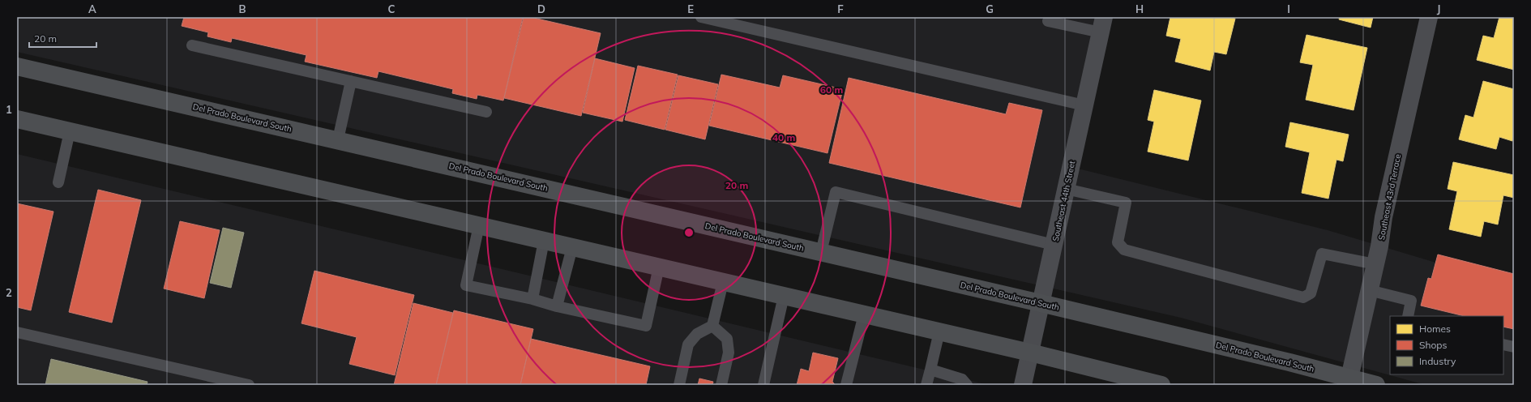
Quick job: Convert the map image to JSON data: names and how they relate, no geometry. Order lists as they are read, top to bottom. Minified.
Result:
{"streets":{"main road":["Del Prado Boulevard South"],"street":["Southeast 43rd Terrace","Southeast 44th Street"]},"crossings":[["Del Prado Boulevard South","Southeast 43rd Terrace"],["Del Prado Boulevard South","Southeast 44th Street"]],"legend":["Homes","Shops","Industry"],"scale_bar":"20 m","grid":{"columns":["A","B","C","D","E","F","G","H","I","J"],"rows":["1","2"]},"rings":["60 m","40 m","20 m"]}
